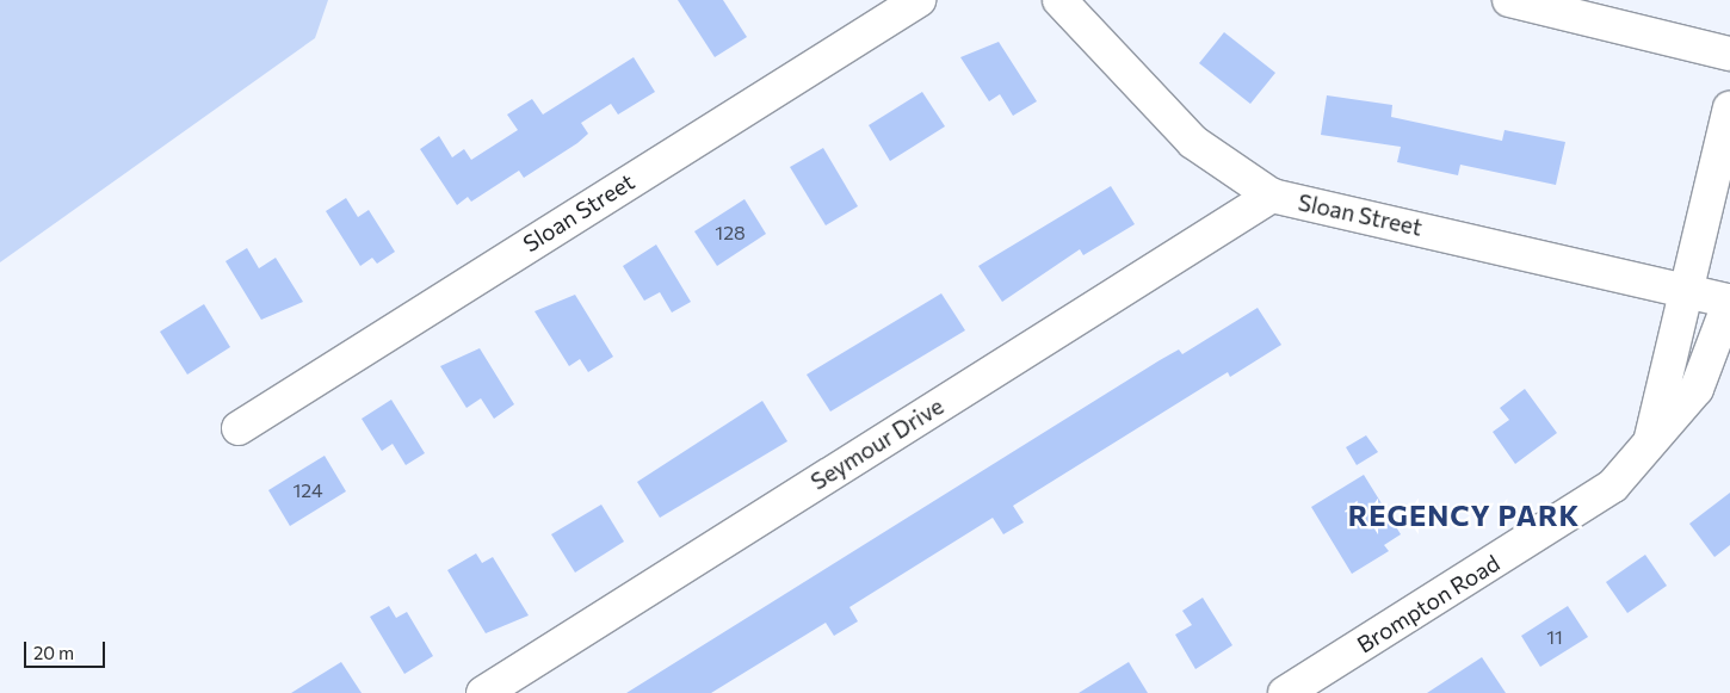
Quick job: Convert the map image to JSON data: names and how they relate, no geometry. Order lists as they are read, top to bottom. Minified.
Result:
{"streets":{"street":["Sloan Street","Seymour Drive","Brompton Road"]},"crossings":[["Sloan Street","Seymour Drive"],["Sloan Street","Brompton Road"]],"districts":["REGENCY PARK"],"house_numbers":["128","124","11"],"scale_bar":"20 m"}
